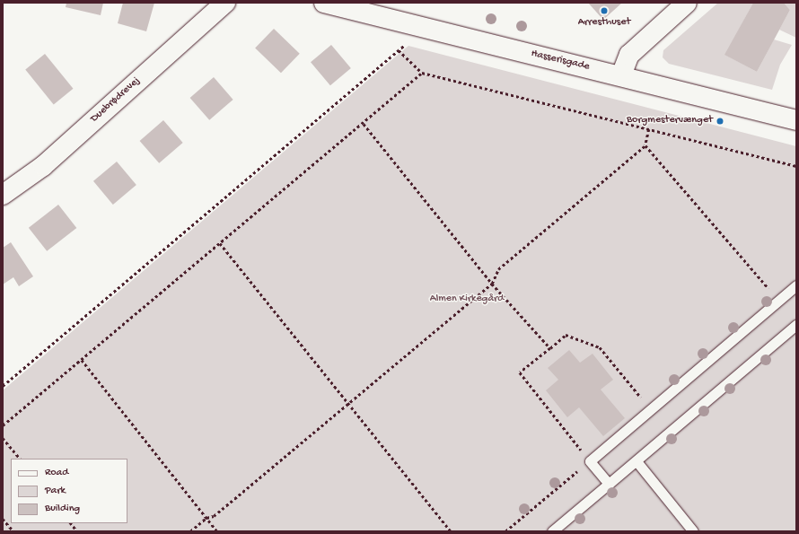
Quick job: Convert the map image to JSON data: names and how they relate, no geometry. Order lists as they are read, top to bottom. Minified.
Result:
{"streets":{"street":["Hasserisgade","Duebrødrevej"]},"parks":["Almen Kirkegård"],"places":["Arresthuset","Borgmestervænget"],"legend":["Road","Park","Building"]}
